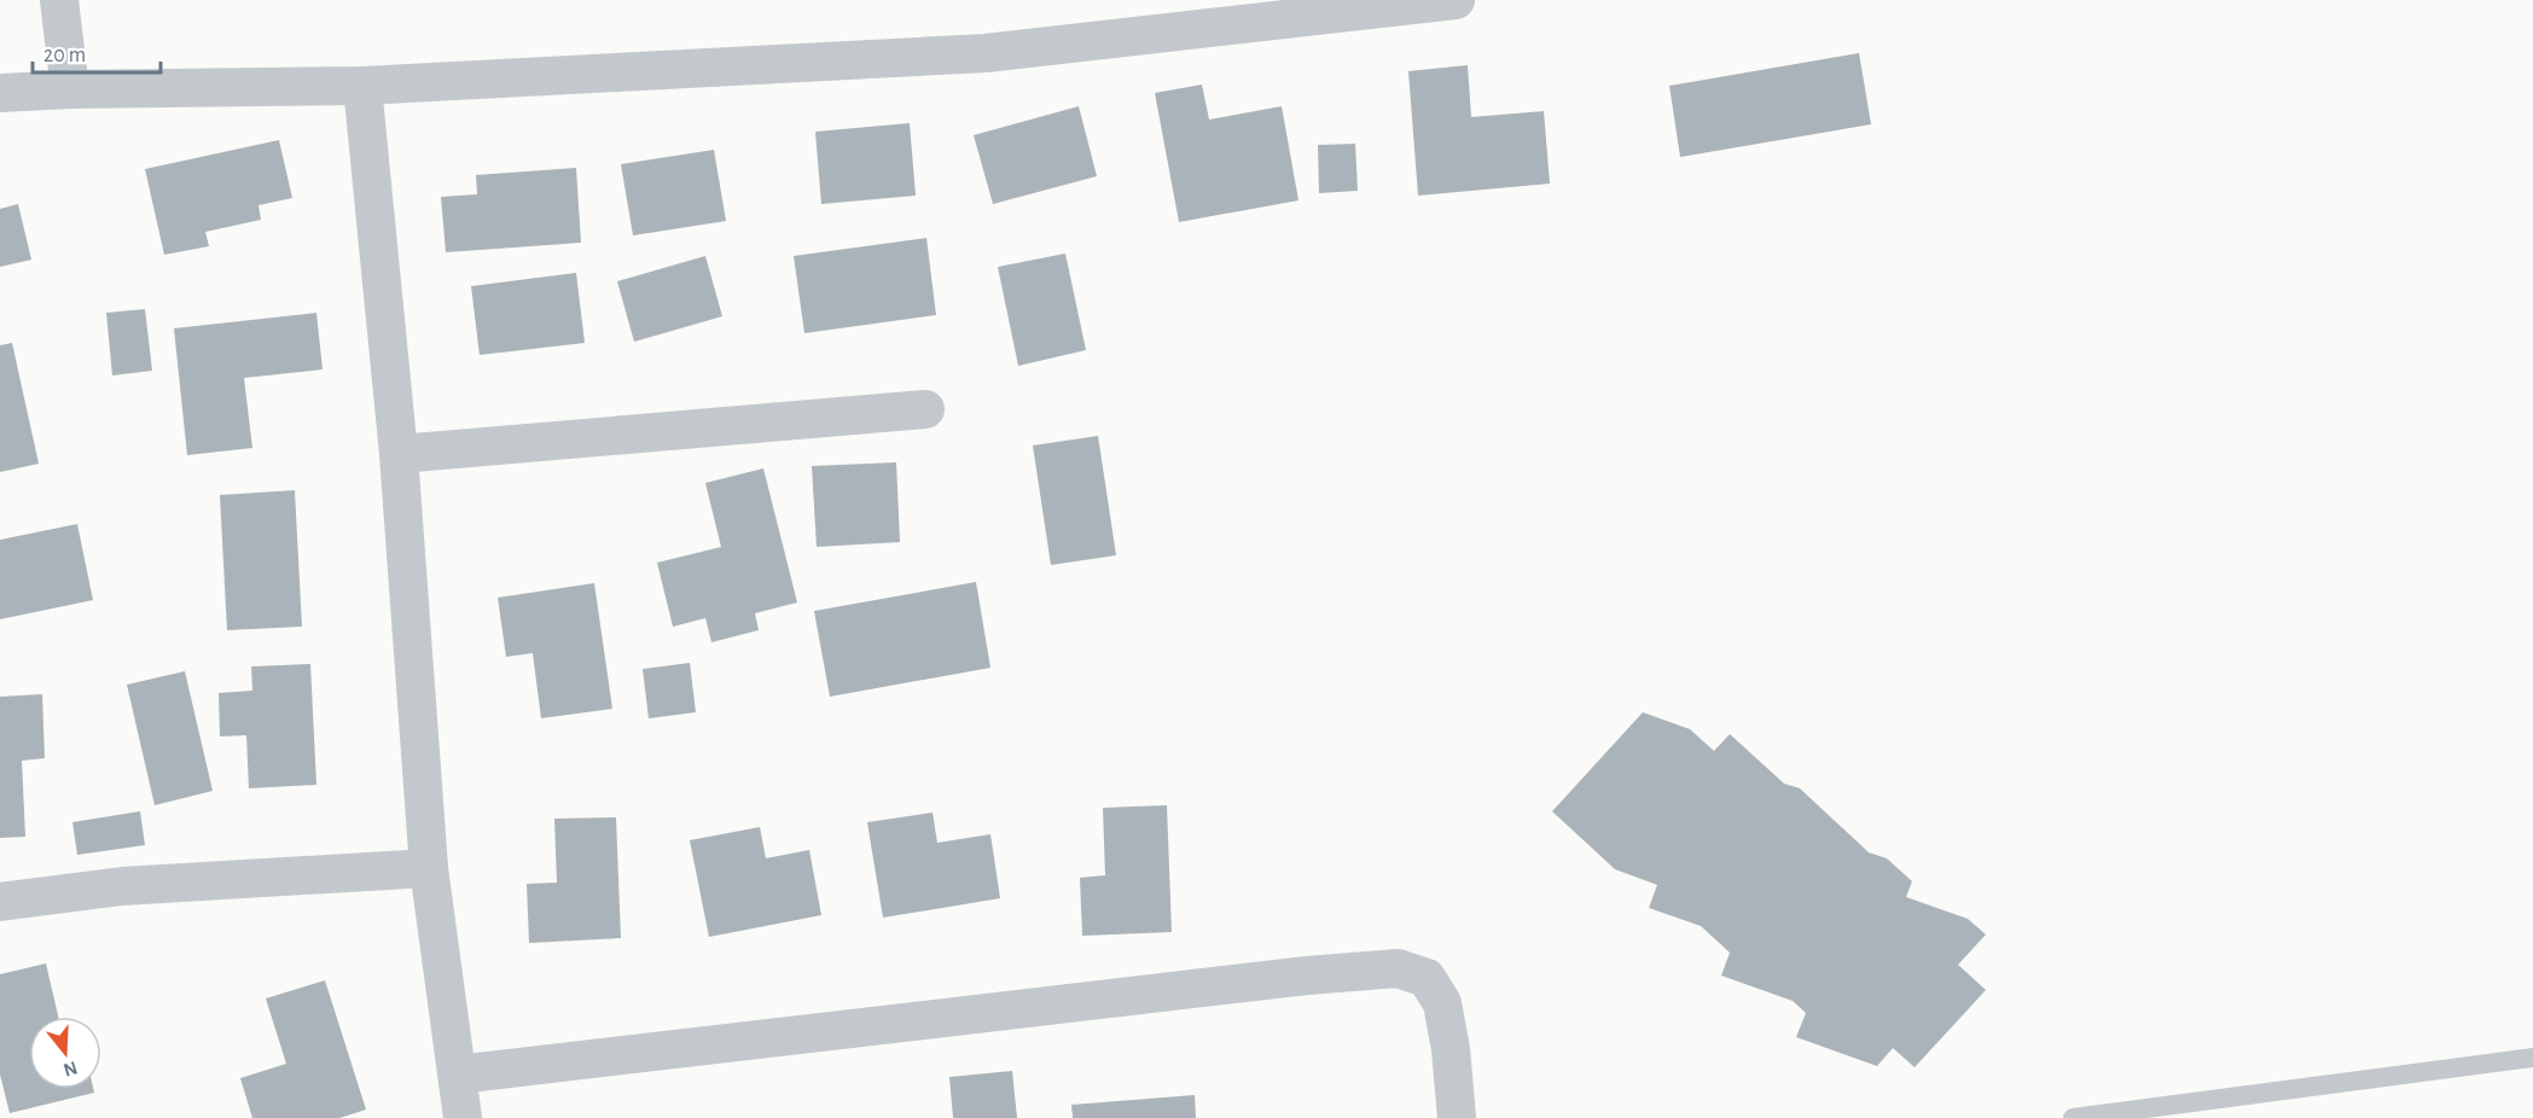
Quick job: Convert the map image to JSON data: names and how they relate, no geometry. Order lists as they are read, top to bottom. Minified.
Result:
{"scale_bar":"20 m","north":"bottom"}
